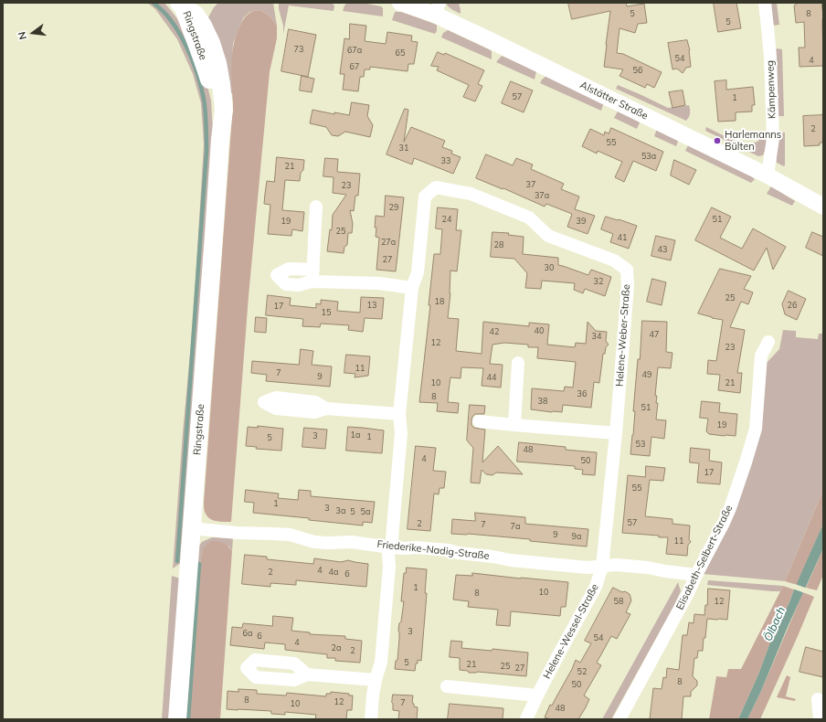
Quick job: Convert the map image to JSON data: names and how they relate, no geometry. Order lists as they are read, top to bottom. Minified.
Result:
{"streets":{"main road":["Ringstraße"],"street":["Kämpenweg","Alstätter Straße","Helene-Weber-Straße","Friederike-Nadig-Straße","Elisabeth-Selbert-Straße","Helene-Wessel-Straße"]},"crossings":[["Ringstraße","Friederike-Nadig-Straße"],["Kämpenweg","Alstätter Straße"],["Helene-Weber-Straße","Friederike-Nadig-Straße"],["Helene-Weber-Straße","Helene-Wessel-Straße"],["Friederike-Nadig-Straße","Elisabeth-Selbert-Straße"],["Friederike-Nadig-Straße","Helene-Wessel-Straße"]],"water":["Ölbach"],"places":["Harlemanns Bülten"],"house_numbers":["5","8","5","73","67a","65","54","4","67","56","57","1","2","55","31","53a","33","21","37","23","37a","29","24","51","19","39","25","41","27a","28","43","27","30","32","25","18","13","26","17","15","40","42","47","34","12","23","11","7","49","9","44","10","21","36","8","38","51","19","1a","3","1","5","53","48","4","50","17","55","1","3","3a","5","5a","57","2","7","7a","9","9a","11","4","2","4a","6","1","10","8","58","12","3","6a","6","54","4","2a","2","5","21","25","27","52","8","50","8","12","7","10","48"],"north":"left"}
